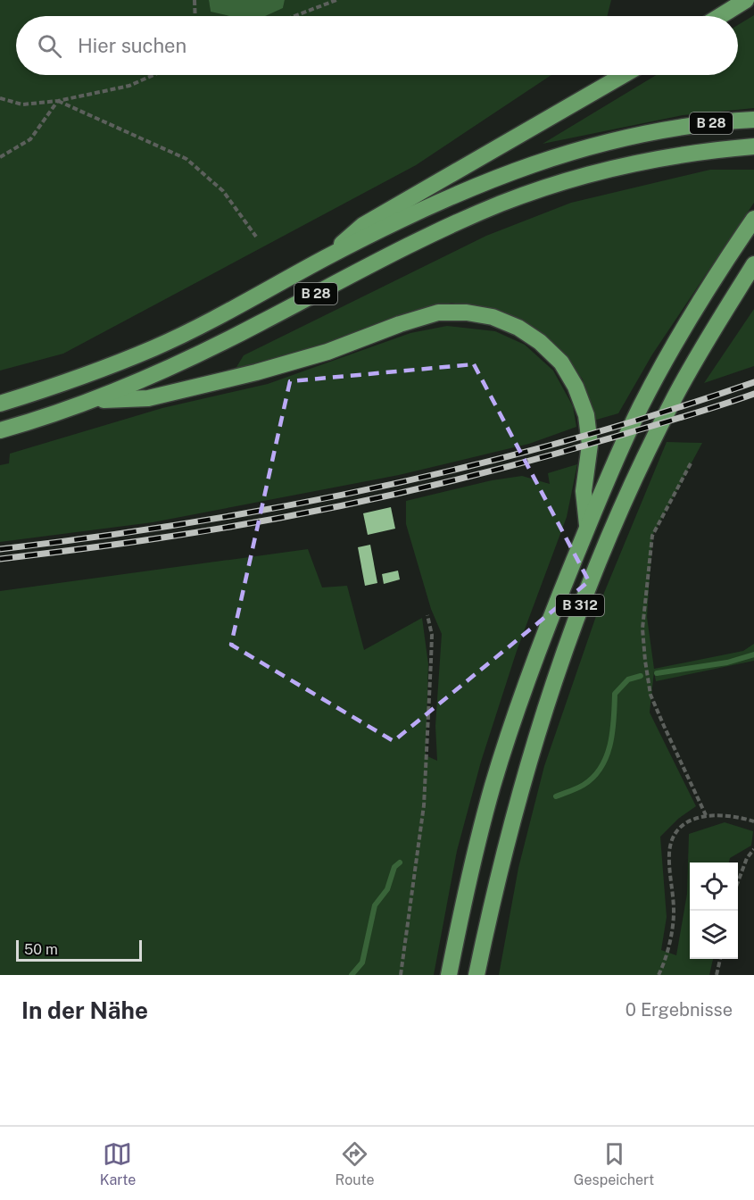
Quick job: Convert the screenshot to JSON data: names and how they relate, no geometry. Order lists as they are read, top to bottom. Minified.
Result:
{"streets":{"highway":["B 28","B 312"]},"crossings":[["B 28","B 312"]],"scale_bar":"50 m","page":{"search":"Hier suchen","scale":"50 m","heading":["In der Nähe","0 Ergebnisse"],"nav":["Karte","Route","Gespeichert"]}}
